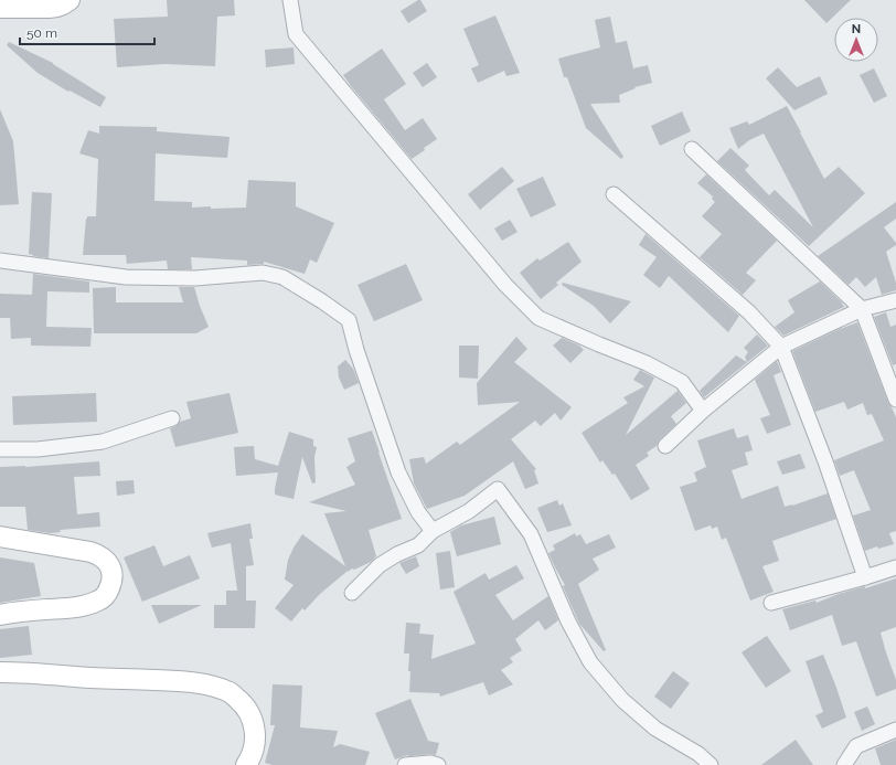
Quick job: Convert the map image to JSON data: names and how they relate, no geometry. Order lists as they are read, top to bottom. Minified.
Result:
{"scale_bar":"50 m","north":"top"}
